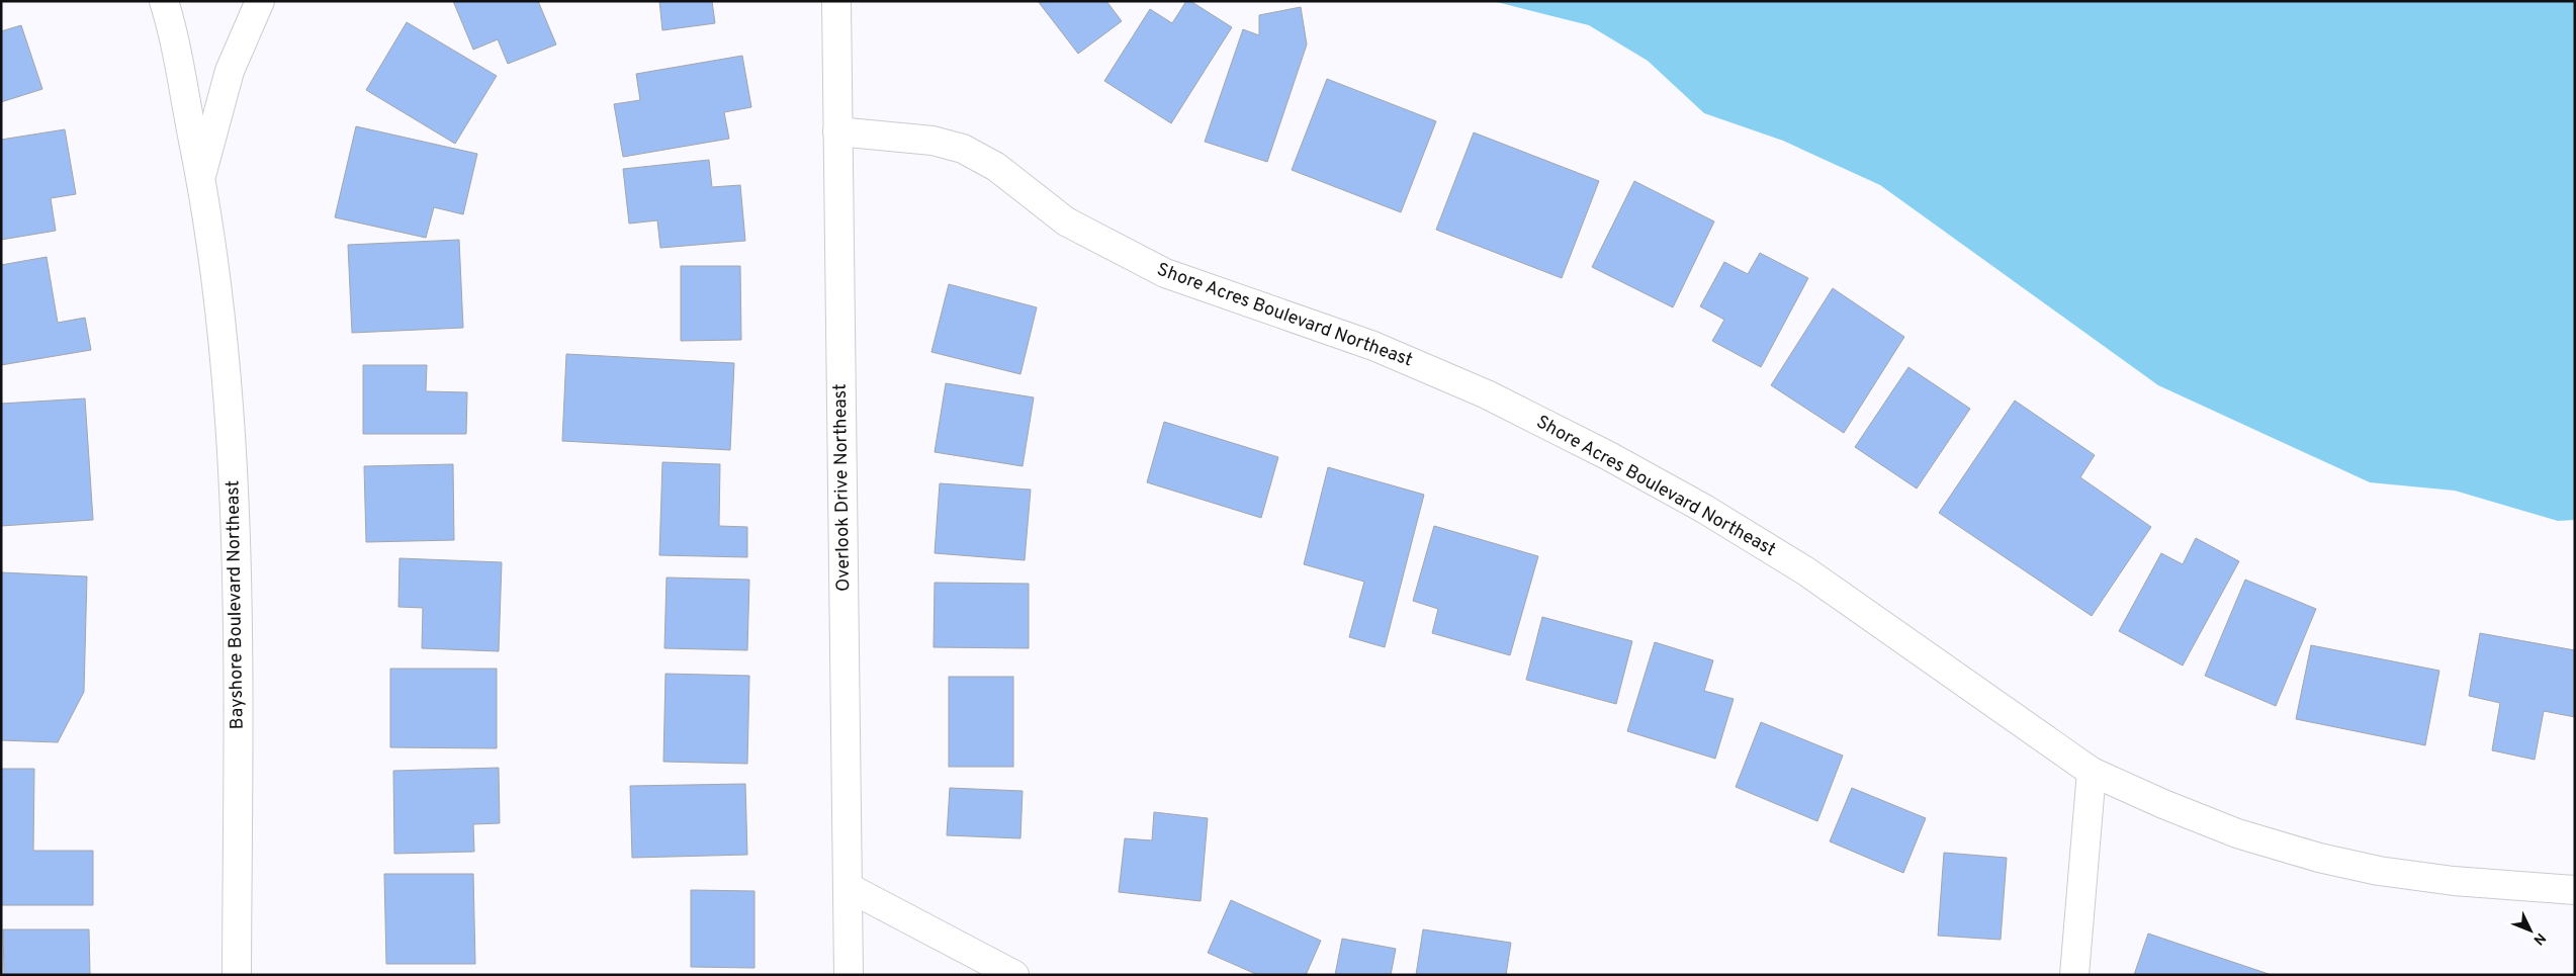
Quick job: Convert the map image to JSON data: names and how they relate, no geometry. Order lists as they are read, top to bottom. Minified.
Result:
{"streets":{"street":["Shore Acres Boulevard Northeast","Overlook Drive Northeast","Bayshore Boulevard Northeast"]},"crossings":[["Shore Acres Boulevard Northeast","Overlook Drive Northeast"]],"north":"bottom right"}
